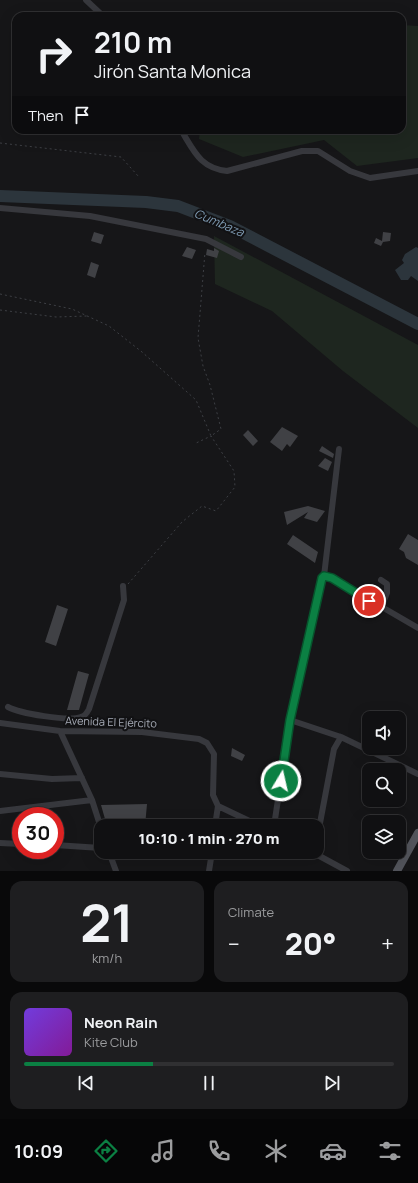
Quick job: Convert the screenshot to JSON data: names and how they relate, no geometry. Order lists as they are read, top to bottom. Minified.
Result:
{"streets":{"street":["Avenida El Ejército"]},"water":["Cumbaza"],"page":{"turn":["210 m","Jirón Santa Monica"],"then":"Then","limit":"30","trip":"10:10 · 1 min · 270 m","tile":[["21","km/h"],"Climate"],"heat":["−","20°","+"],"song":["Neon Rain","Kite Club"],"tabs":"10:09"}}
